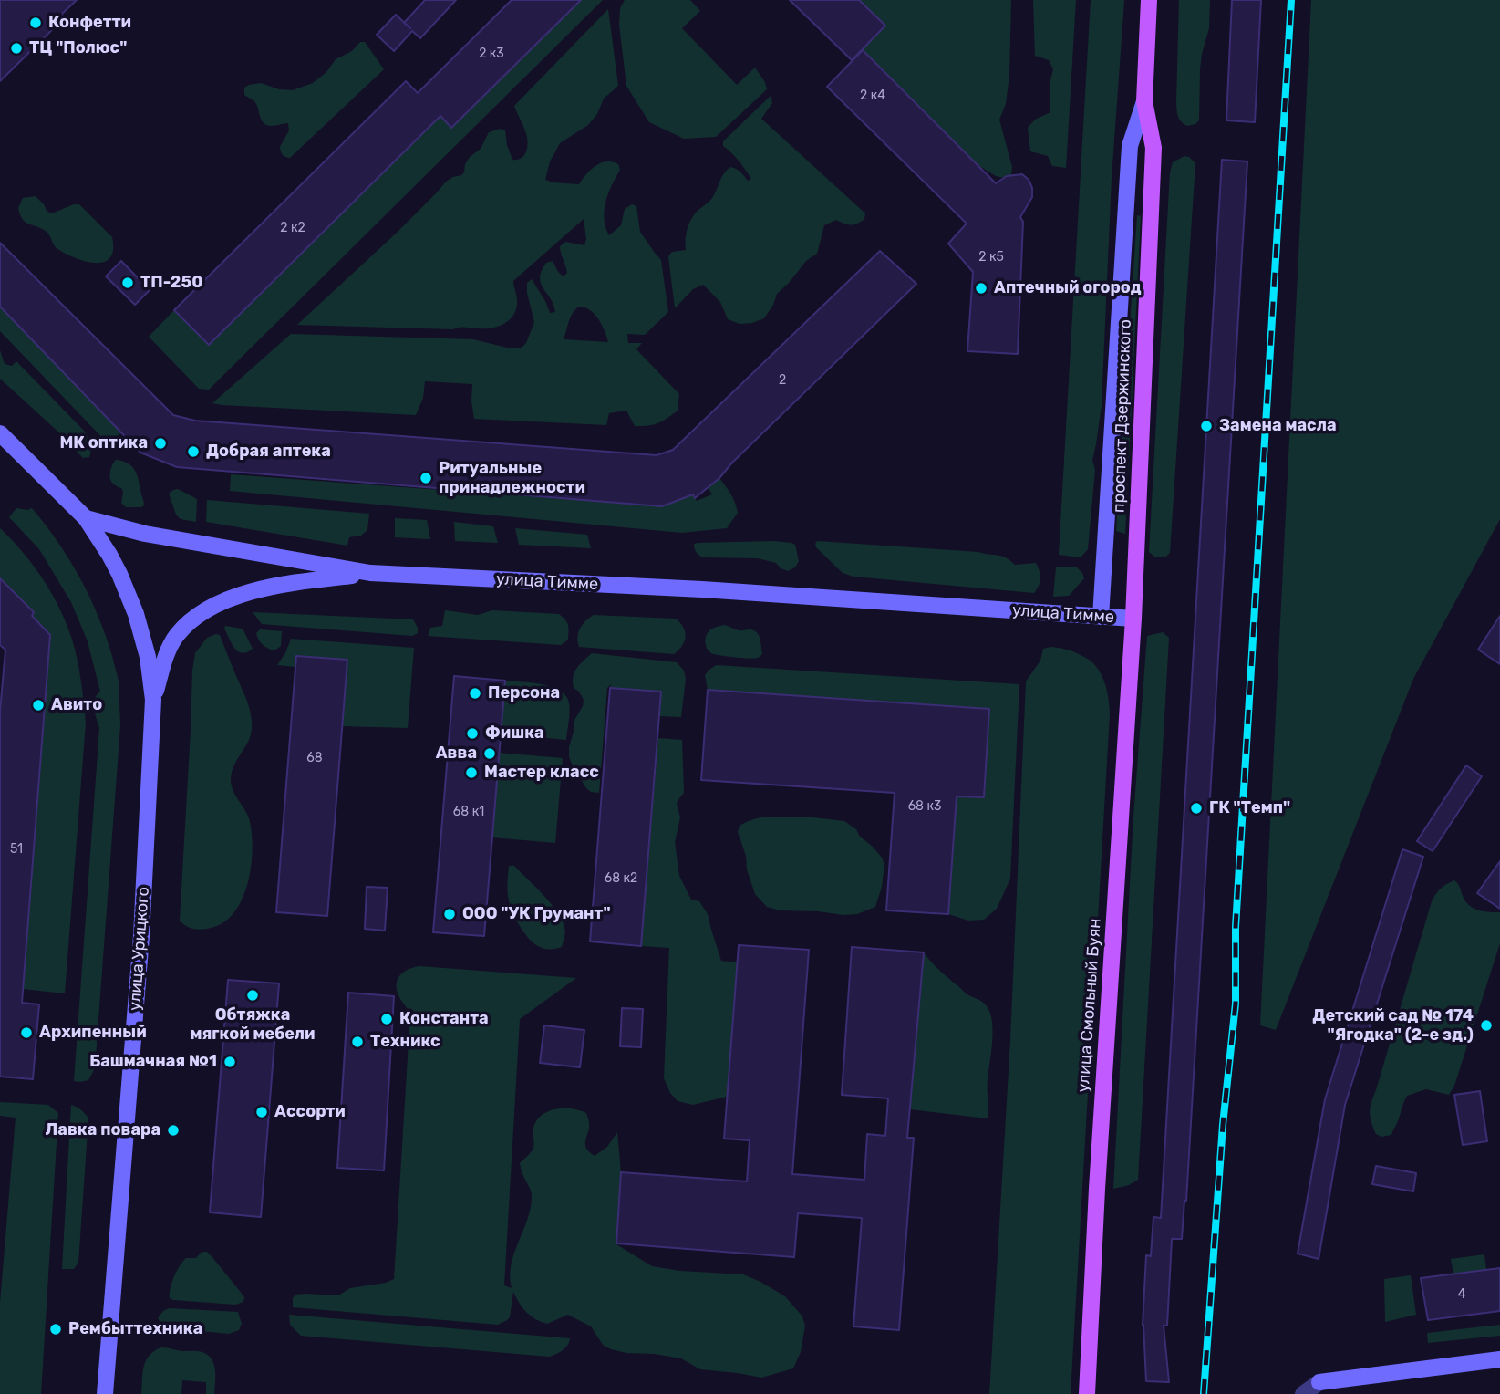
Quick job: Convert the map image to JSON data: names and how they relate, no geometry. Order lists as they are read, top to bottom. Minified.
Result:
{"streets":{"main road":["проспект Дзержинского","улица Тимме","улица Урицкого","улица Смольный Буян"]},"crossings":[["проспект Дзержинского","улица Тимме"],["проспект Дзержинского","улица Смольный Буян"],["улица Тимме","улица Урицкого"],["улица Тимме","улица Смольный Буян"]],"places":["Конфетти","ТЦ \"Полюс\"","ТП-250","Аптечный огород","Замена масла","МК оптика","Добрая аптека","Ритуальные принадлежности","Персона","Авито","Фишка","Авва","Мастер класс","ГК \"Темп\"","ООО \"УК Грумант\"","Обтяжка мягкой мебели","Константа","Детский сад № 174 \"Ягодка\" (2-е зд.)","Архипенный","Техникс","Башмачная №1","Ассорти","Лавка повара","Рембыттехника"],"house_numbers":["2 к3","2 к4","2 к2","2 к5","2","68","68 к3","68 к1","51","68 к2","4"]}
